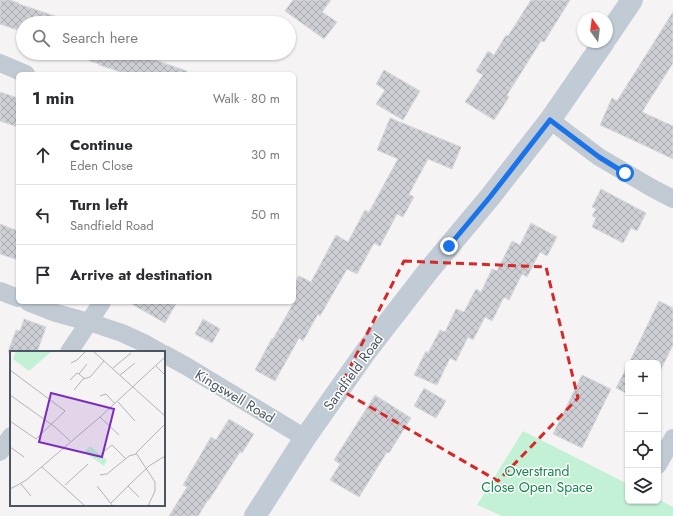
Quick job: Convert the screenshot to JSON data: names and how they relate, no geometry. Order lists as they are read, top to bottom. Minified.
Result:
{"streets":{"street":["Sandfield Road","Kingswell Road"]},"crossings":[["Sandfield Road","Kingswell Road"]],"parks":["Overstrand Close Open Space"],"north":"top","page":{"search":"Search here","heading":["1 min","Walk · 80 m"],"list":[["Continue","Eden Close","30 m"],["Turn left","Sandfield Road","50 m"],"Arrive at destination"],"map_buttons":["+","−"]}}
